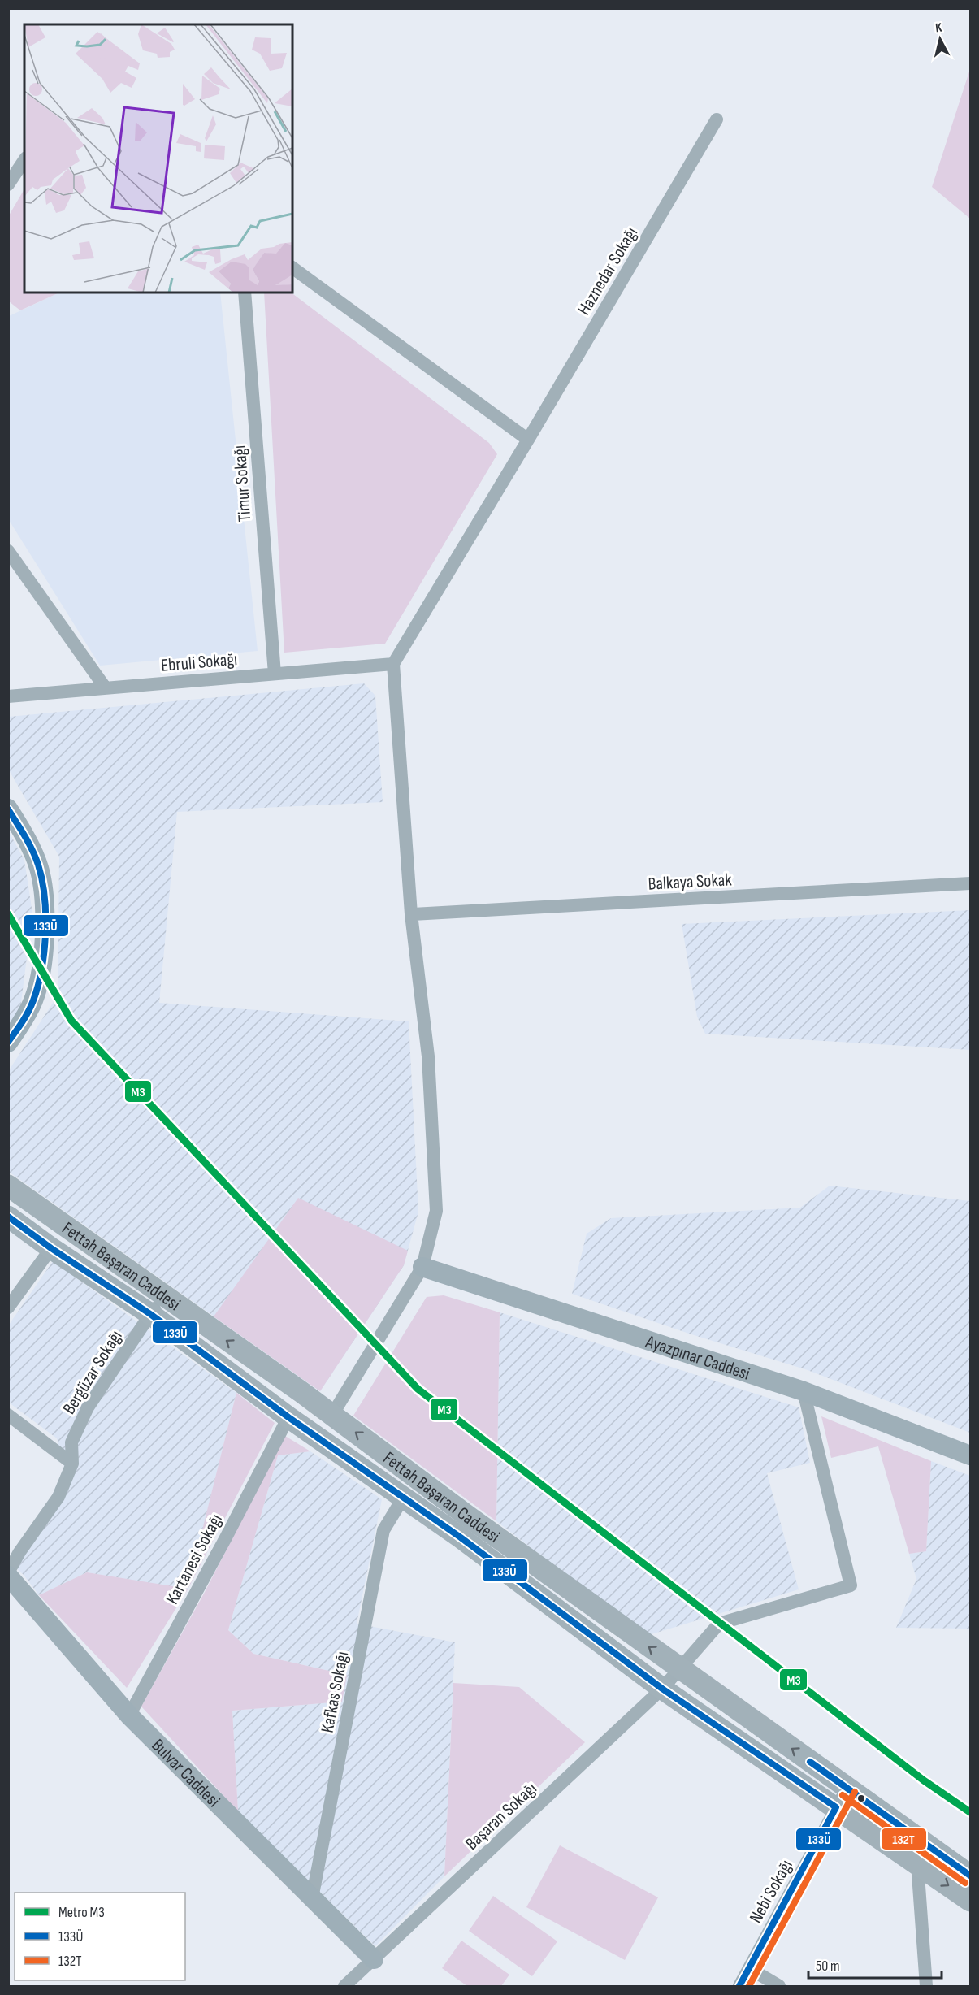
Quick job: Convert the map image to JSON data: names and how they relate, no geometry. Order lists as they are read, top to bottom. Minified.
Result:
{"streets":{"main road":["Fettah Başaran Caddesi"],"street":["Haznedar Sokağı","Timur Sokağı","Ebruli Sokağı","Balkaya Sokak","Ayazpınar Caddesi","Bergüzar Sokağı","Kartanesi Sokağı","Kafkas Sokağı","Bulvar Caddesi","Başaran Sokağı","Nebi Sokağı"]},"crossings":[["Haznedar Sokağı","Ebruli Sokağı"],["Timur Sokağı","Ebruli Sokağı"],["Fettah Başaran Caddesi","Bergüzar Sokağı"],["Fettah Başaran Caddesi","Kartanesi Sokağı"],["Fettah Başaran Caddesi","Kafkas Sokağı"],["Fettah Başaran Caddesi","Başaran Sokağı"],["Fettah Başaran Caddesi","Nebi Sokağı"],["Ayazpınar Caddesi","Başaran Sokağı"],["Bergüzar Sokağı","Bulvar Caddesi"],["Kartanesi Sokağı","Bulvar Caddesi"],["Kafkas Sokağı","Bulvar Caddesi"],["Bulvar Caddesi","Başaran Sokağı"]],"lines":["transit line 133Ü","metro line M3","transit line 132T"],"legend":["Metro M3","133Ü","132T"],"scale_bar":"50 m","north":"top"}
